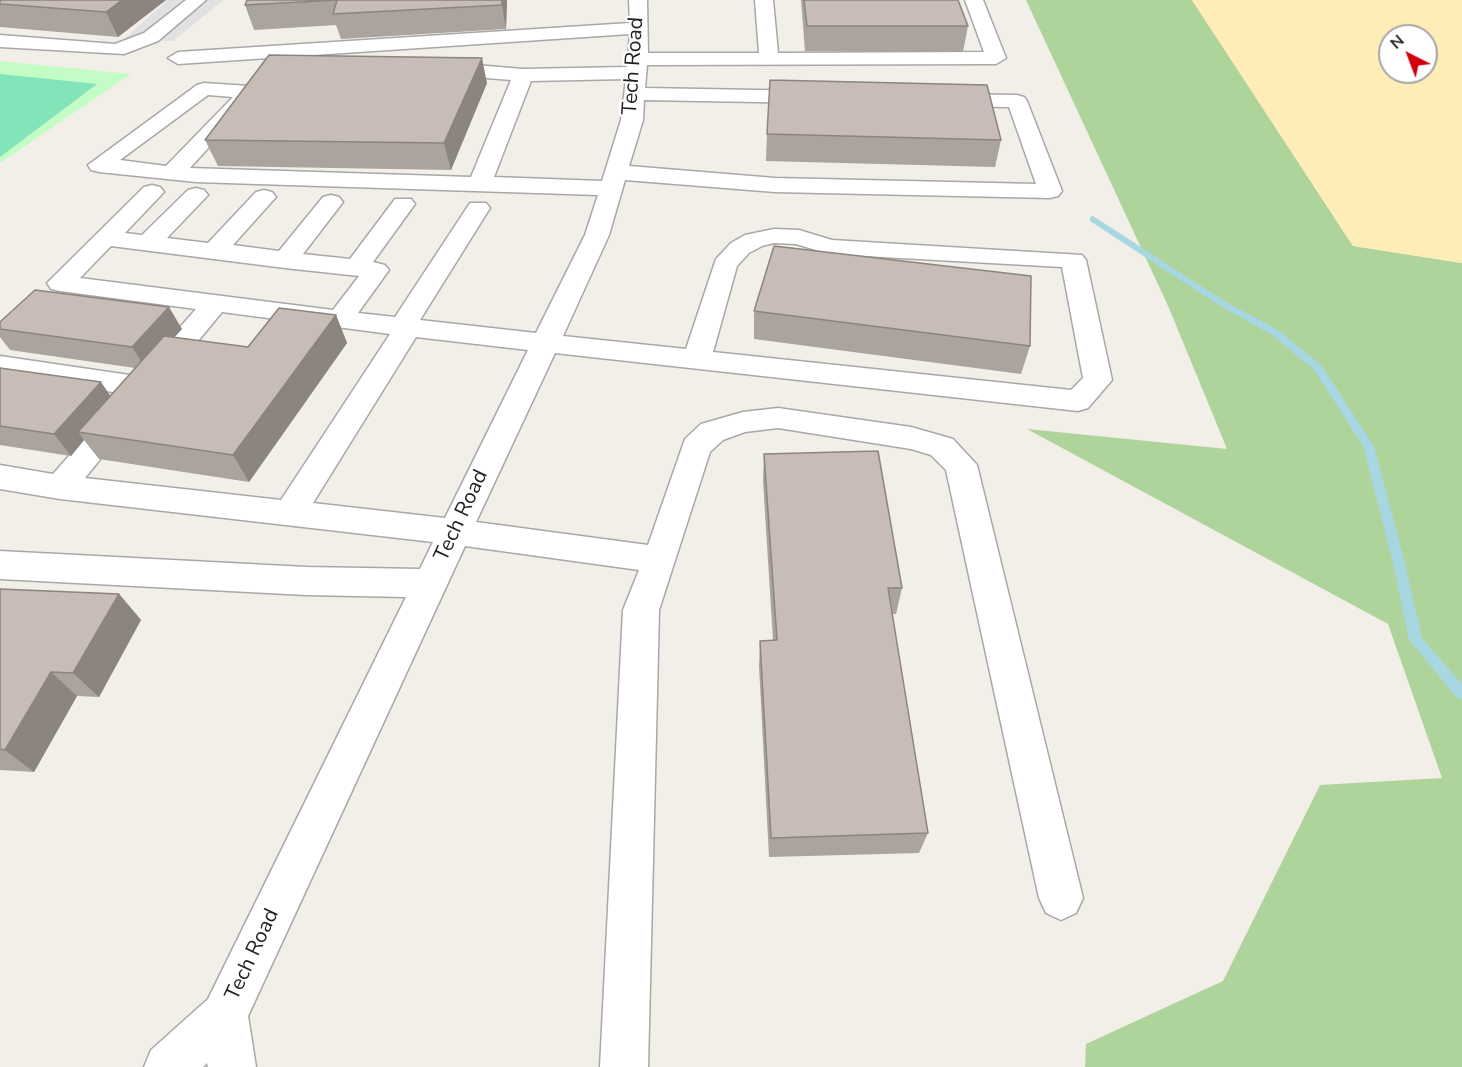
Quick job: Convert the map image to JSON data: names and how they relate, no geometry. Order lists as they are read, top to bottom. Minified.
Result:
{"streets":{"street":["Tech Road"]},"north":"top left"}
